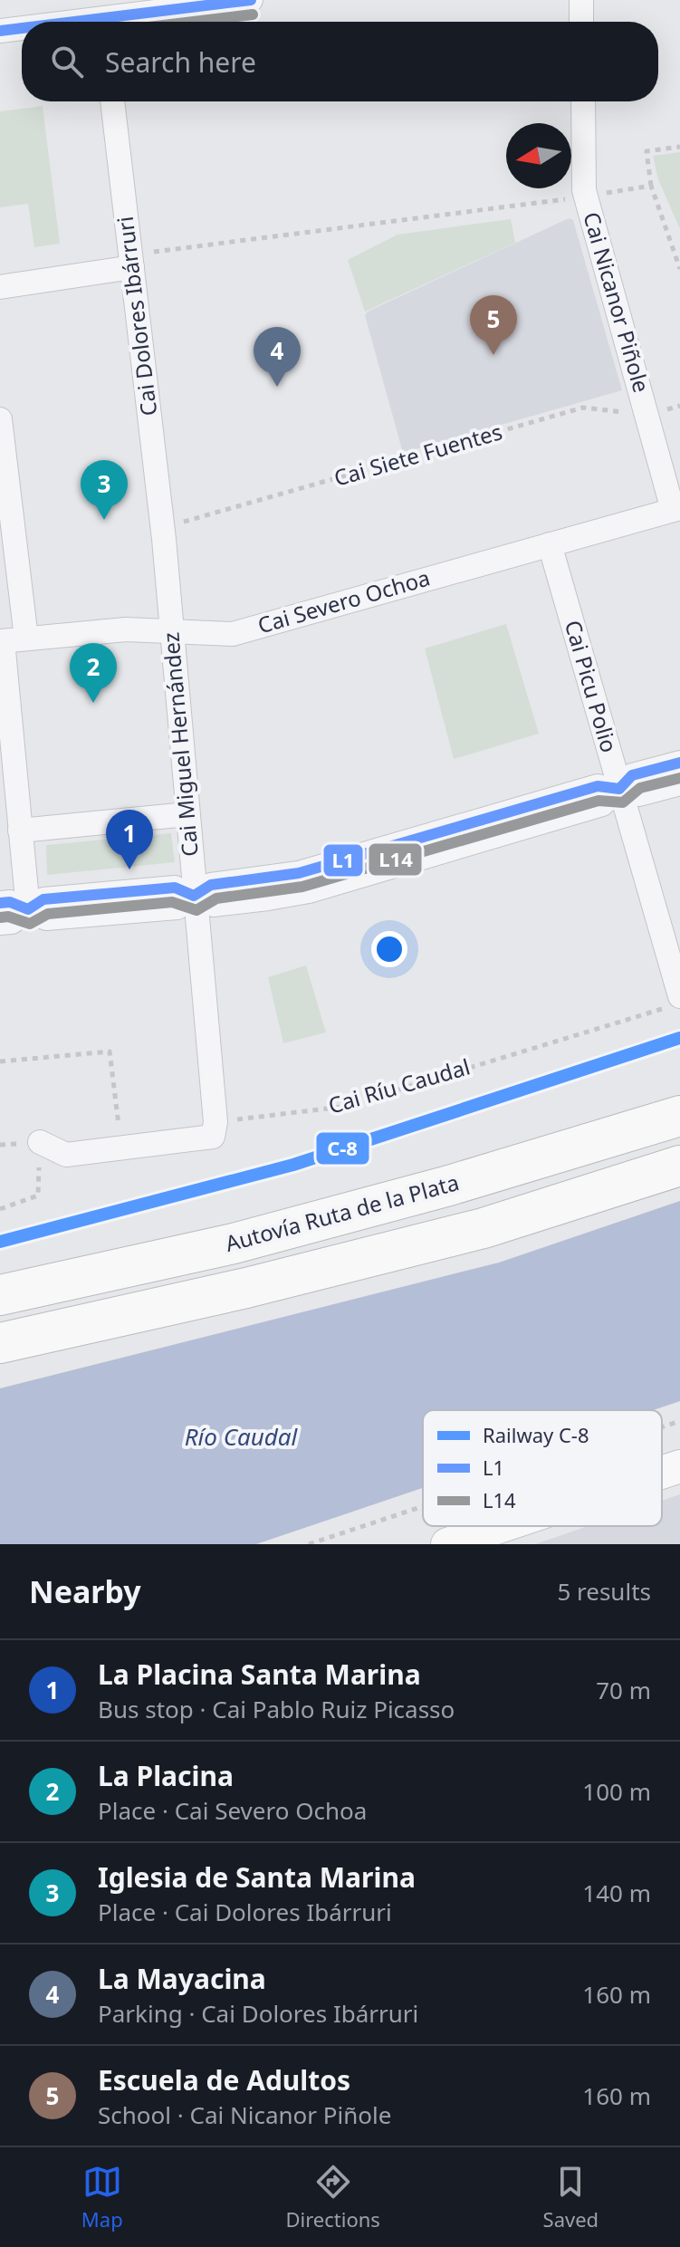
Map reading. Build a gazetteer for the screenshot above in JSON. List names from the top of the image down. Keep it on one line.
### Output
{"streets":{"highway":["Autovía Ruta de la Plata"],"street":["Cai Nicanor Piñole","Cai Dolores Ibárruri","Cai Severo Ochoa","Cai Picu Polio","Cai Miguel Hernández"],"path":["Cai Siete Fuentes","Cai Ríu Caudal"]},"crossings":[["Cai Nicanor Piñole","Cai Siete Fuentes"],["Cai Nicanor Piñole","Cai Severo Ochoa"],["Cai Dolores Ibárruri","Cai Siete Fuentes"],["Cai Dolores Ibárruri","Cai Miguel Hernández"],["Cai Siete Fuentes","Cai Miguel Hernández"],["Cai Severo Ochoa","Cai Picu Polio"],["Cai Severo Ochoa","Cai Miguel Hernández"],["Cai Picu Polio","Cai Ríu Caudal"],["Cai Miguel Hernández","Cai Ríu Caudal"]],"water":["Río Caudal"],"lines":["transit line L1","transit line L14","rail line C-8"],"legend":["Railway C-8","L1","L14"],"north":"left","page":{"search":"Search here","pins":["5","4","3","2","1"],"heading":["Nearby","5 results"],"list":[{"mark":"1","name":"La Placina Santa Marina","note":"Bus stop · Cai Pablo Ruiz Picasso","value":"70 m"},{"mark":"2","name":"La Placina","note":"Place · Cai Severo Ochoa","value":"100 m"},{"mark":"3","name":"Iglesia de Santa Marina","note":"Place · Cai Dolores Ibárruri","value":"140 m"},{"mark":"4","name":"La Mayacina","note":"Parking · Cai Dolores Ibárruri","value":"160 m"},{"mark":"5","name":"Escuela de Adultos","note":"School · Cai Nicanor Piñole","value":"160 m"}],"nav":["Map","Directions","Saved"]}}
